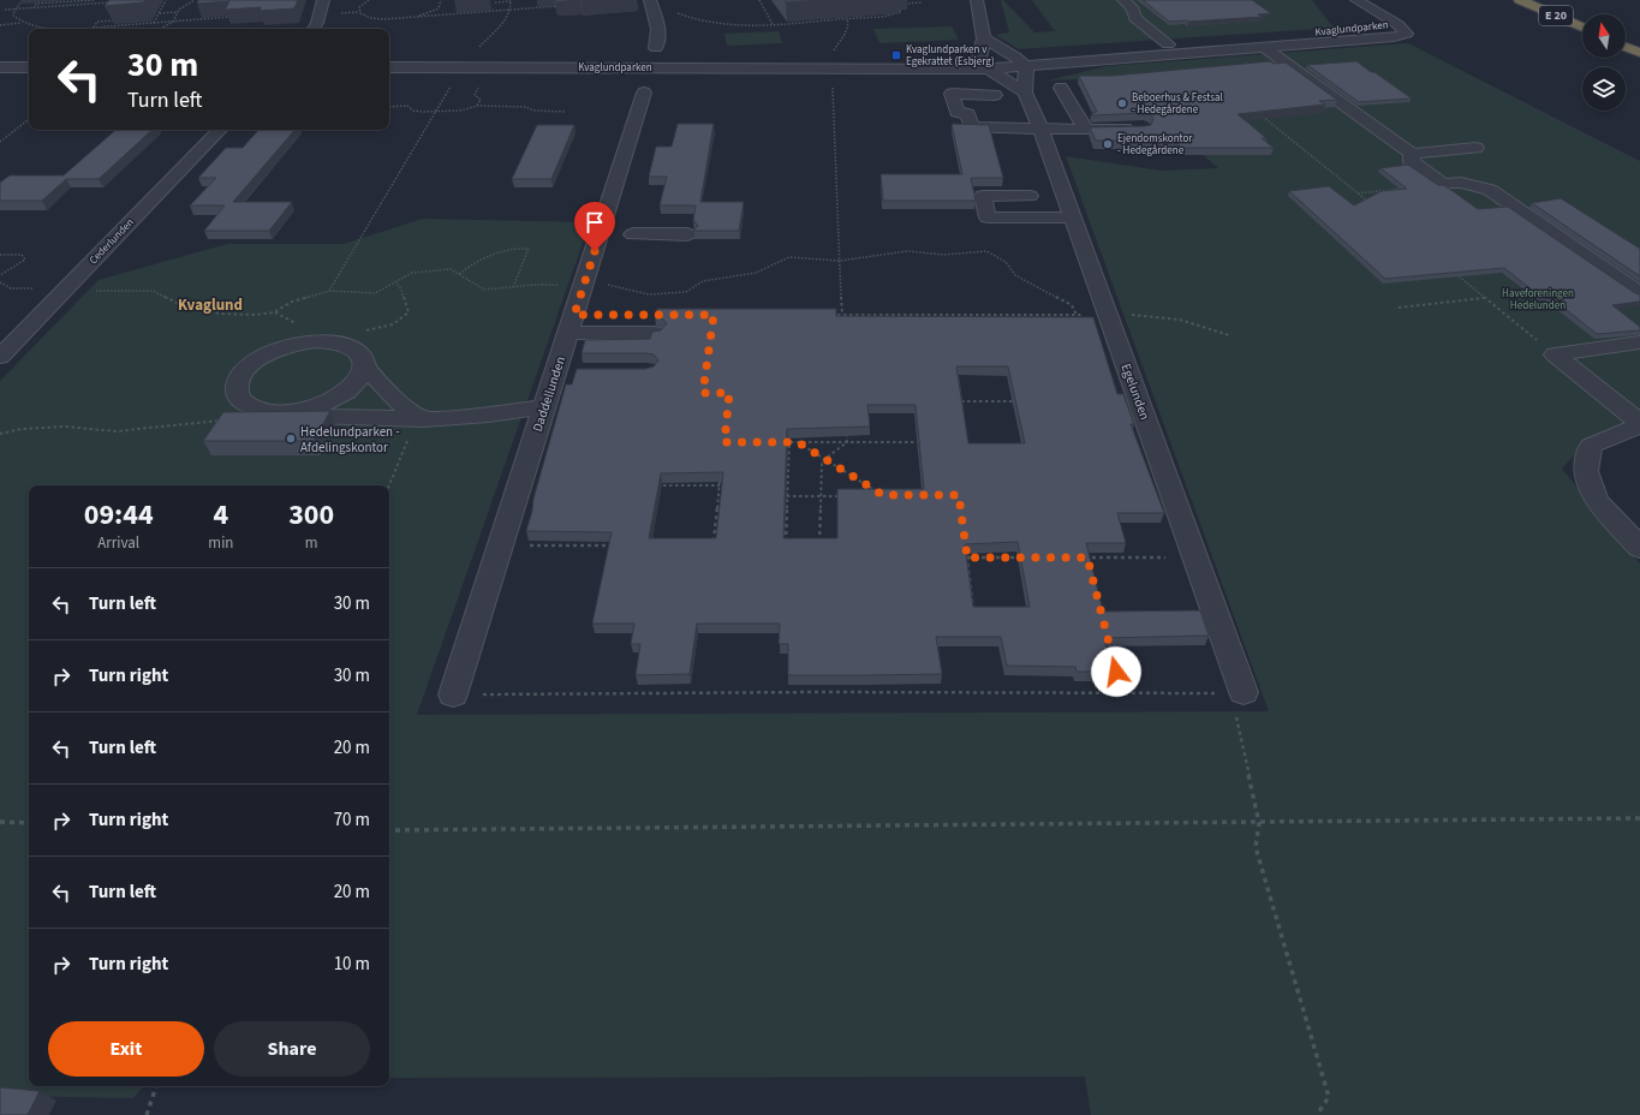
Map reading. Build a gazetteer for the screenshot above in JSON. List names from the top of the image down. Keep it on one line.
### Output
{"streets":{"highway":["E 20"],"street":["Kvaglundparken","Cederlunden","Egelunden","Daddellunden"]},"crossings":[["Kvaglundparken","Egelunden"],["Kvaglundparken","Daddellunden"]],"districts":["Kvaglund"],"parks":["Haveforeningen Hedelunden"],"places":{"transit":["Kvaglundparken v Egekrattet (Esbjerg)"],"other":["Beboerhus & Festsal - Hedegårdene","Ejendomskontor - Hedegårdene","Hedelundparken - Afdelingskontor"]},"north":"top","page":{"turn":["30 m","Turn left"],"eta":["09:44","Arrival","4","min","300","m"],"list":[{"name":"Turn left","value":"30 m"},{"name":"Turn right","value":"30 m"},{"name":"Turn left","value":"20 m"},{"name":"Turn right","value":"70 m"},{"name":"Turn left","value":"20 m"},{"name":"Turn right","value":"10 m"}],"buttons":["Exit","Share"]}}
